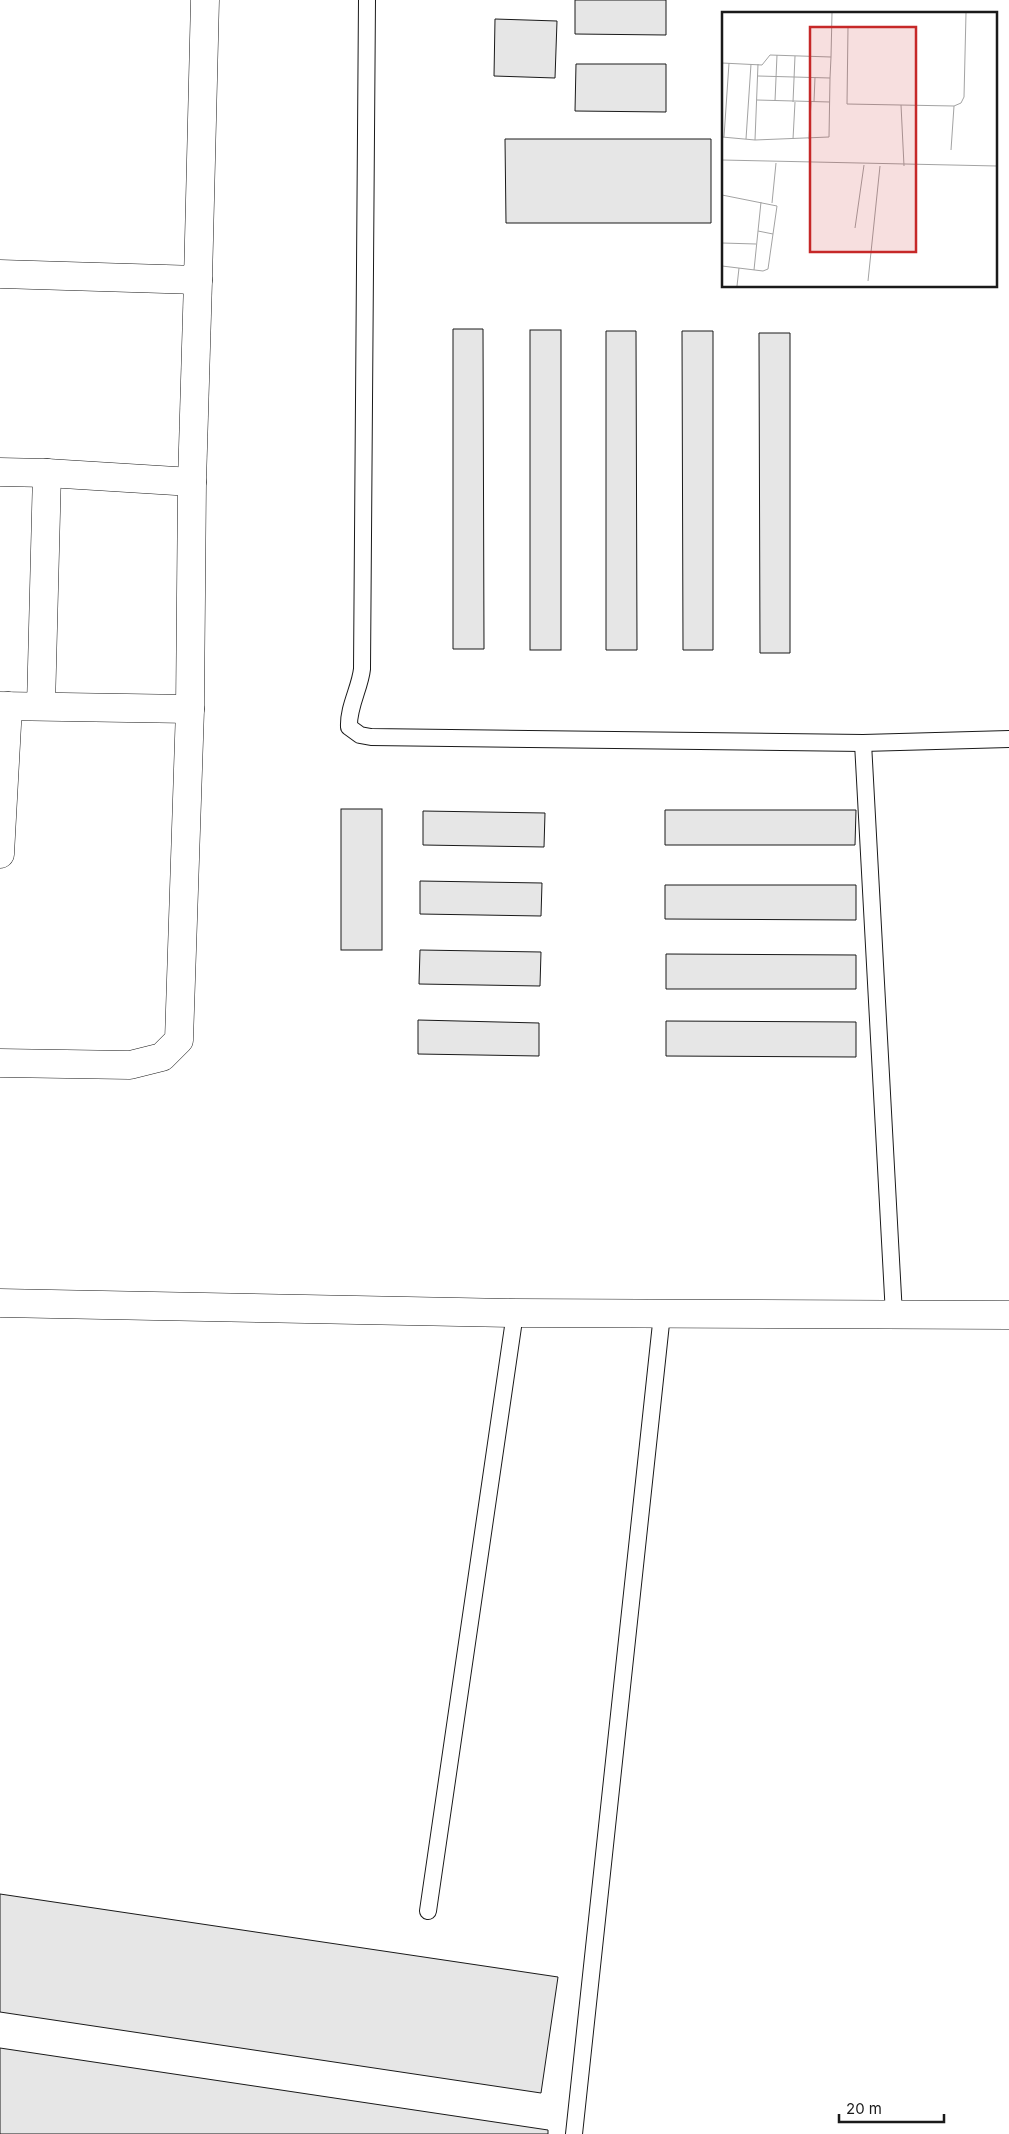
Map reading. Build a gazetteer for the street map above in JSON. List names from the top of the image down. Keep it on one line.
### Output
{"scale_bar":"20 m"}
